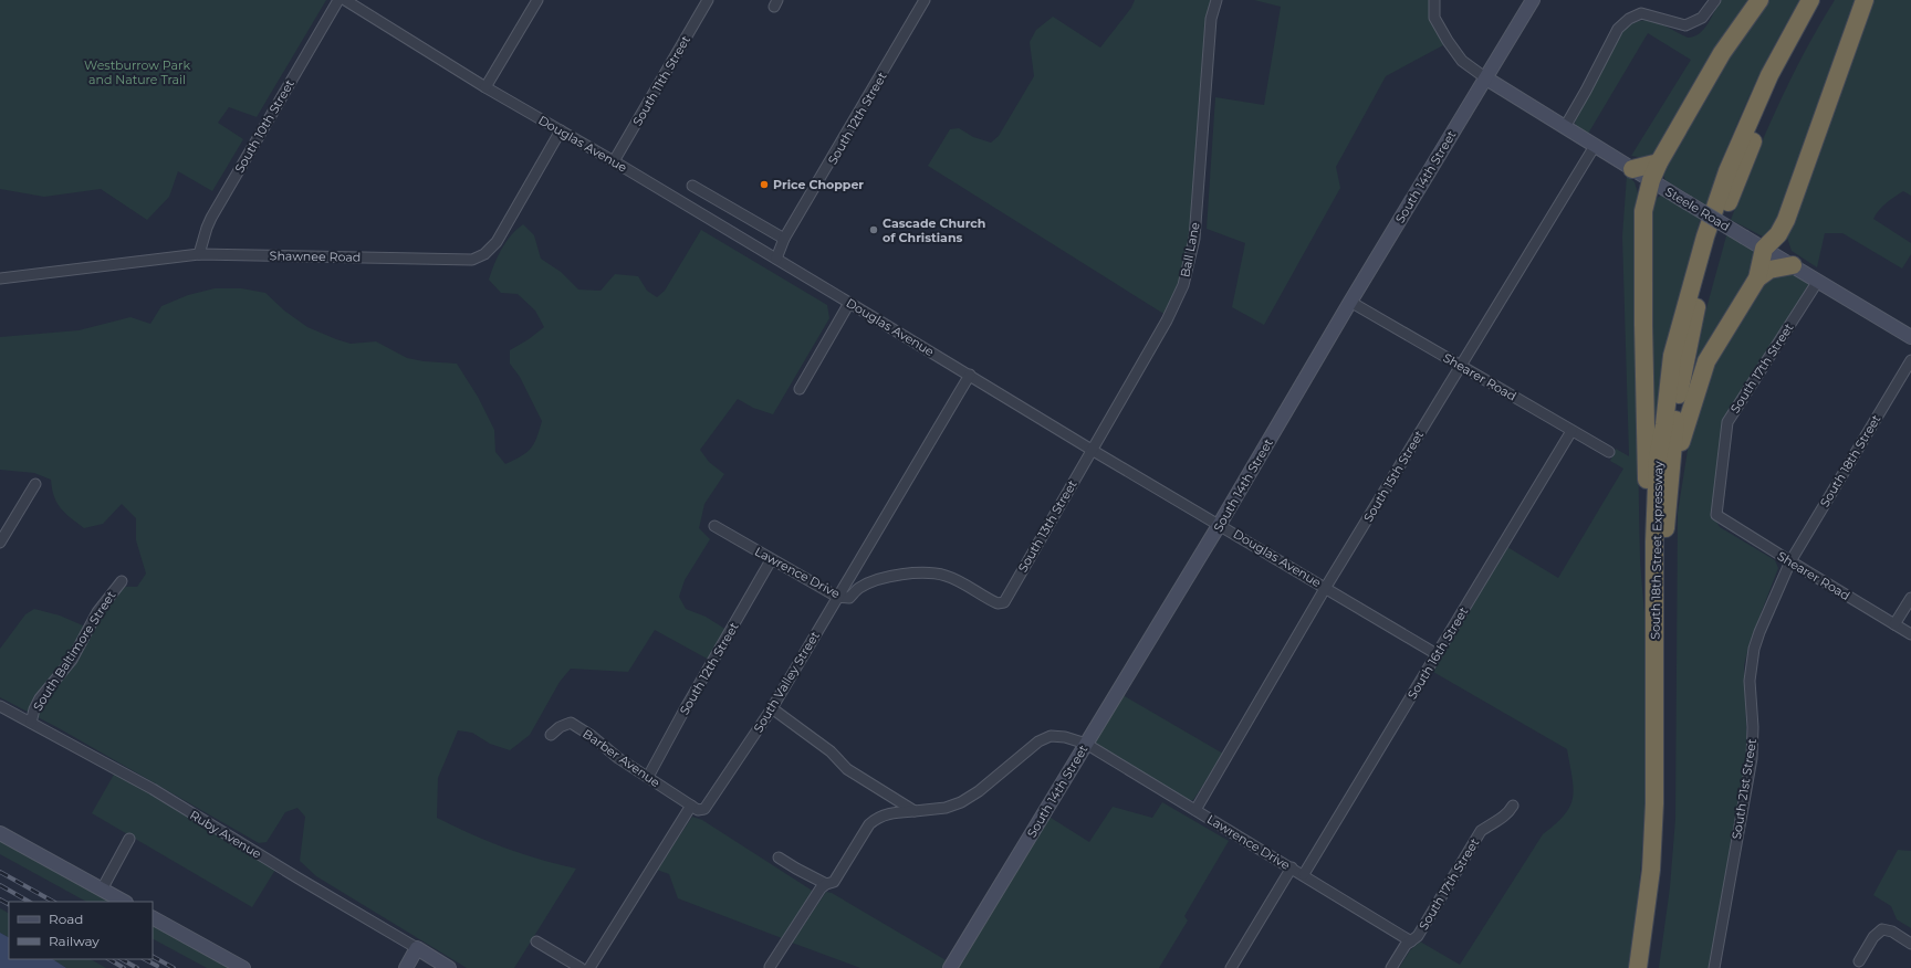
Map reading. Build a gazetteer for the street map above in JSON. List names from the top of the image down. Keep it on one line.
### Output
{"streets":{"highway":["South 18th Street Expressway"],"street":["South 11th Street","South 12th Street","South 10th Street","Douglas Avenue","South 14th Street","Steele Road","Ball Lane","Shawnee Road","South 17th Street","Shearer Road","South 18th Street","South 15th Street","South 13th Street","Lawrence Drive","South Baltimore Street","South 16th Street","South Valley Street","Barber Avenue","South 21st Street","Ruby Avenue"]},"crossings":[["South 11th Street","Douglas Avenue"],["South 12th Street","Douglas Avenue"],["South 12th Street","Lawrence Drive"],["South 12th Street","Barber Avenue"],["South 10th Street","Shawnee Road"],["Douglas Avenue","South 14th Street"],["Douglas Avenue","Ball Lane"],["Douglas Avenue","Shawnee Road"],["Douglas Avenue","South 15th Street"],["Douglas Avenue","South 13th Street"],["Douglas Avenue","South 16th Street"],["Douglas Avenue","South Valley Street"],["South 14th Street","Steele Road"],["South 14th Street","Shearer Road"],["South 14th Street","Lawrence Drive"],["Steele Road","South 17th Street"],["Steele Road","South 15th Street"],["Ball Lane","South 13th Street"],["South 17th Street","Shearer Road"],["South 17th Street","Lawrence Drive"],["Shearer Road","South 18th Street"],["Shearer Road","South 15th Street"],["Shearer Road","South 16th Street"],["Shearer Road","South 21st Street"],["South 18th Street","South 21st Street"],["South 15th Street","Lawrence Drive"],["South 13th Street","Lawrence Drive"],["Lawrence Drive","South 16th Street"],["Lawrence Drive","South Valley Street"],["South Baltimore Street","Ruby Avenue"],["South Valley Street","Barber Avenue"]],"parks":["Westburrow Park and Nature Trail"],"places":["Price Chopper","Cascade Church of Christians"],"legend":["Road","Railway"]}
